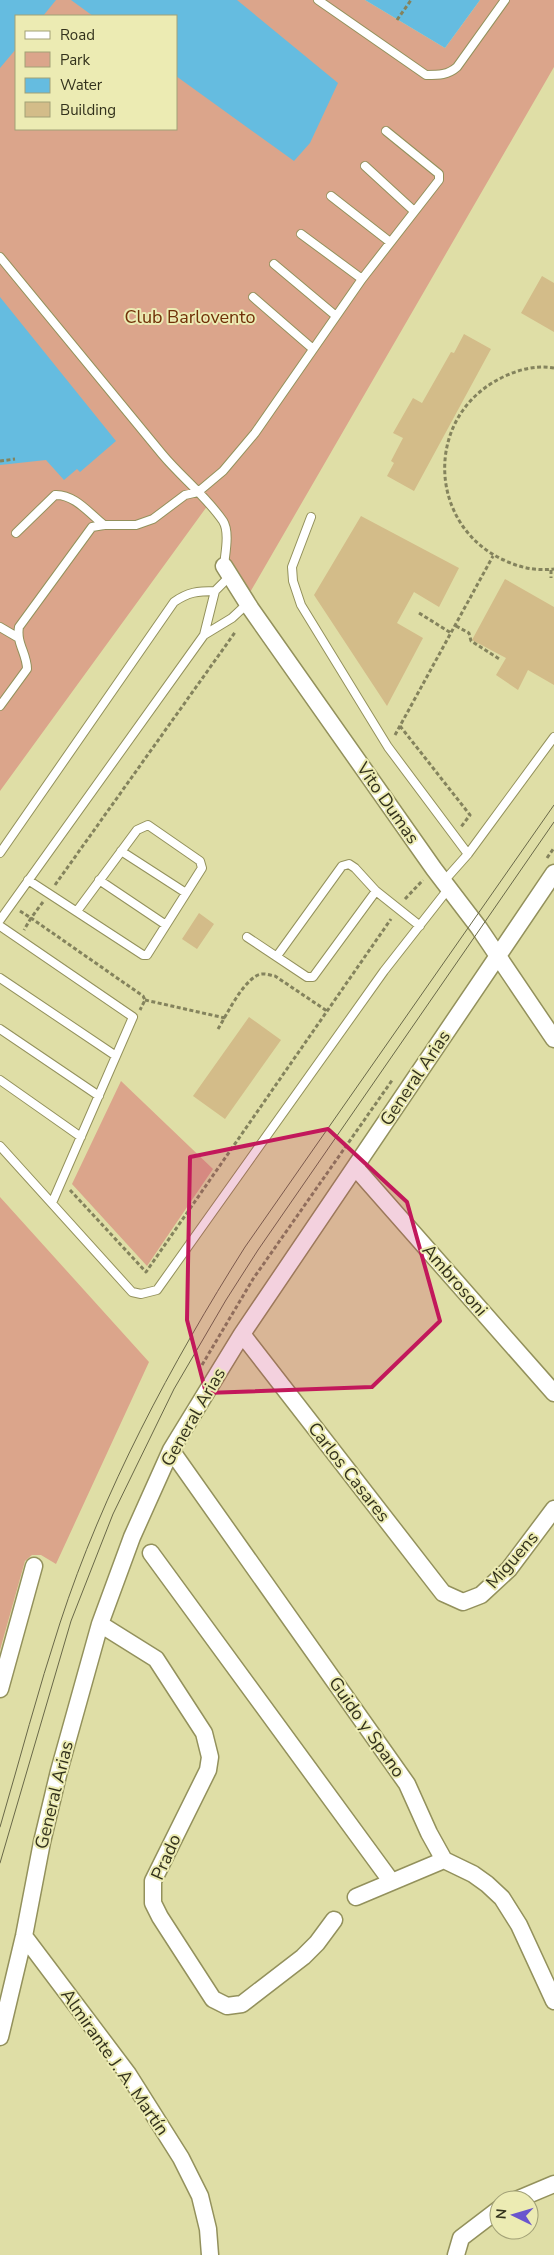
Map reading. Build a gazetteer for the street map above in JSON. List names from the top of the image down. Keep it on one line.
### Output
{"streets":{"street":["Vito Dumas","General Arias","Ambrosoni","Carlos Casares","Miguens","Guido y Spano","Prado","Almirante J. A. Martín"]},"crossings":[["Vito Dumas","General Arias"],["General Arias","Ambrosoni"],["General Arias","Carlos Casares"],["General Arias","Guido y Spano"],["General Arias","Prado"],["General Arias","Almirante J. A. Martín"],["Carlos Casares","Miguens"]],"parks":["Club Barlovento"],"legend":["Road","Park","Water","Building"],"north":"left"}
